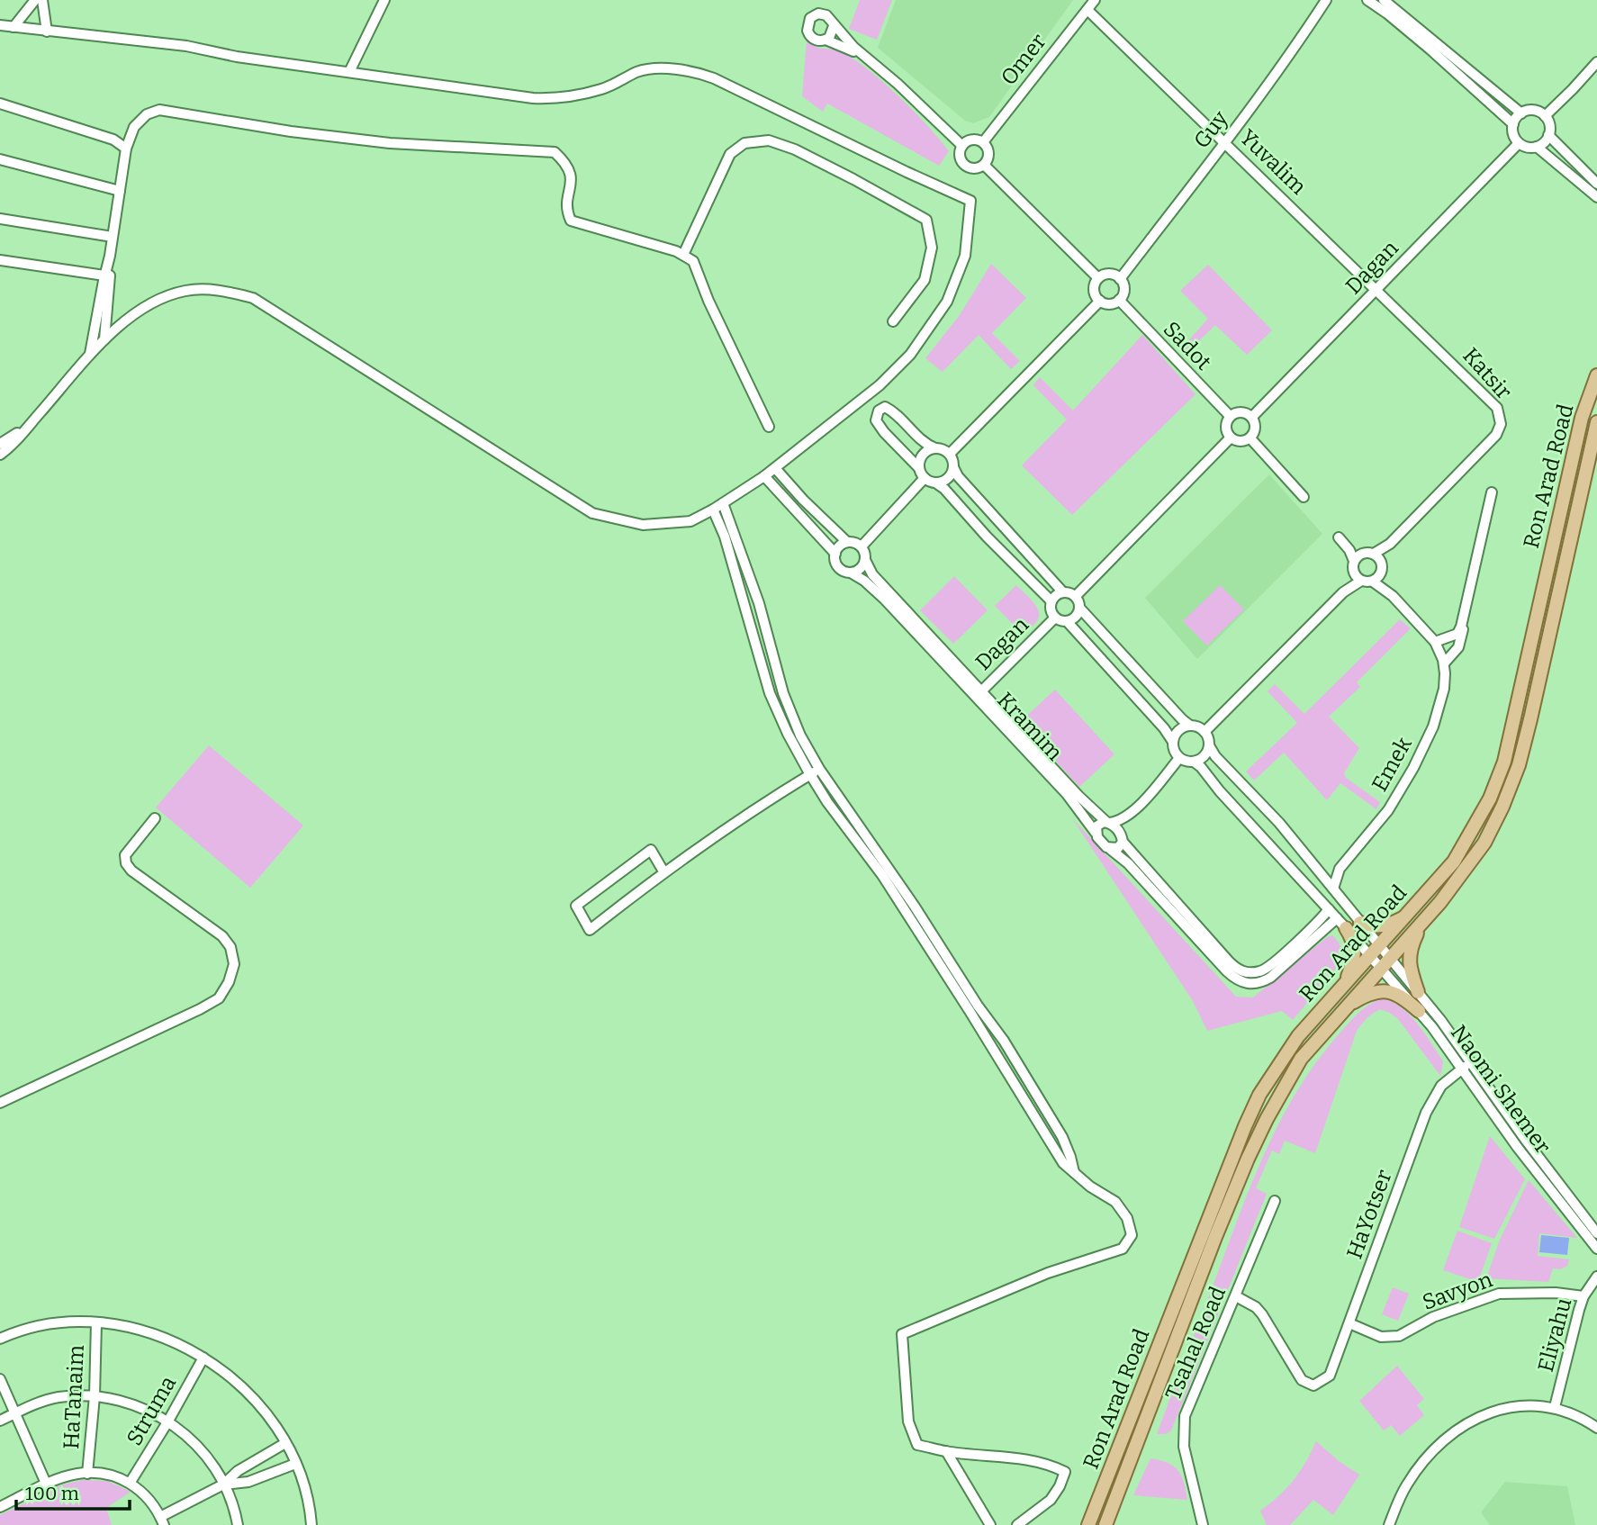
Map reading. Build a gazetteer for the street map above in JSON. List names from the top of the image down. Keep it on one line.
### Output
{"streets":{"main road":["Ron Arad Road"],"street":["Omer","Guy","Yuvalim","Dagan","Sadot","Katsir","Kramim","Emek","Naomi Shemer","HaYotser","Savyon","Eliyahu","Tsahal Road","HaTanaim","Struma"]},"crossings":[["Omer","Yuvalim"],["Guy","Yuvalim"],["Guy","Sadot"],["Yuvalim","Dagan"],["Yuvalim","Katsir"],["Dagan","Sadot"],["Dagan","Katsir"],["Dagan","Kramim"],["Katsir","Emek"],["Ron Arad Road","Naomi Shemer"],["Naomi Shemer","HaYotser"],["HaYotser","Savyon"],["HaYotser","Tsahal Road"],["Savyon","Eliyahu"]],"scale_bar":"100 m"}
